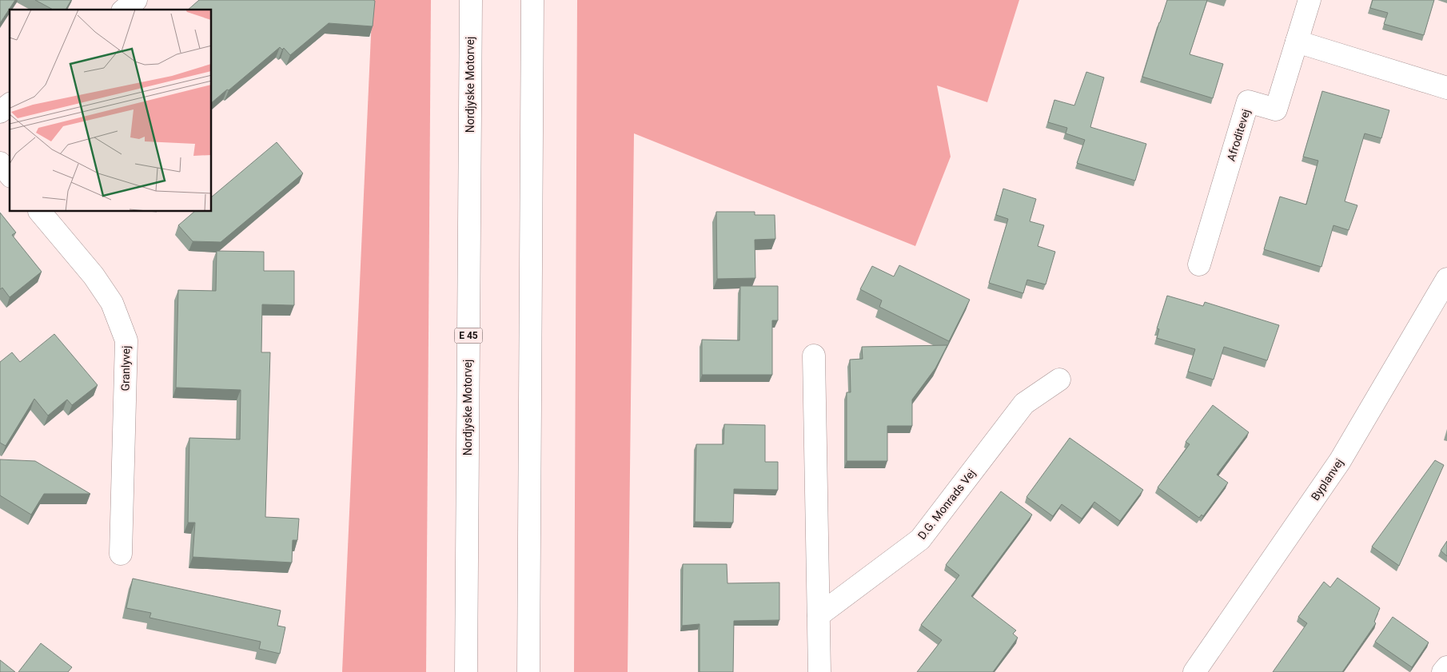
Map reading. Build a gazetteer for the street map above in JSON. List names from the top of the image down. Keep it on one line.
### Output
{"streets":{"main road":["Nordjyske Motorvej","Afroditevej","E 45","Granlyvej","Byplanvej","D.G. Monrads Vej"]}}
